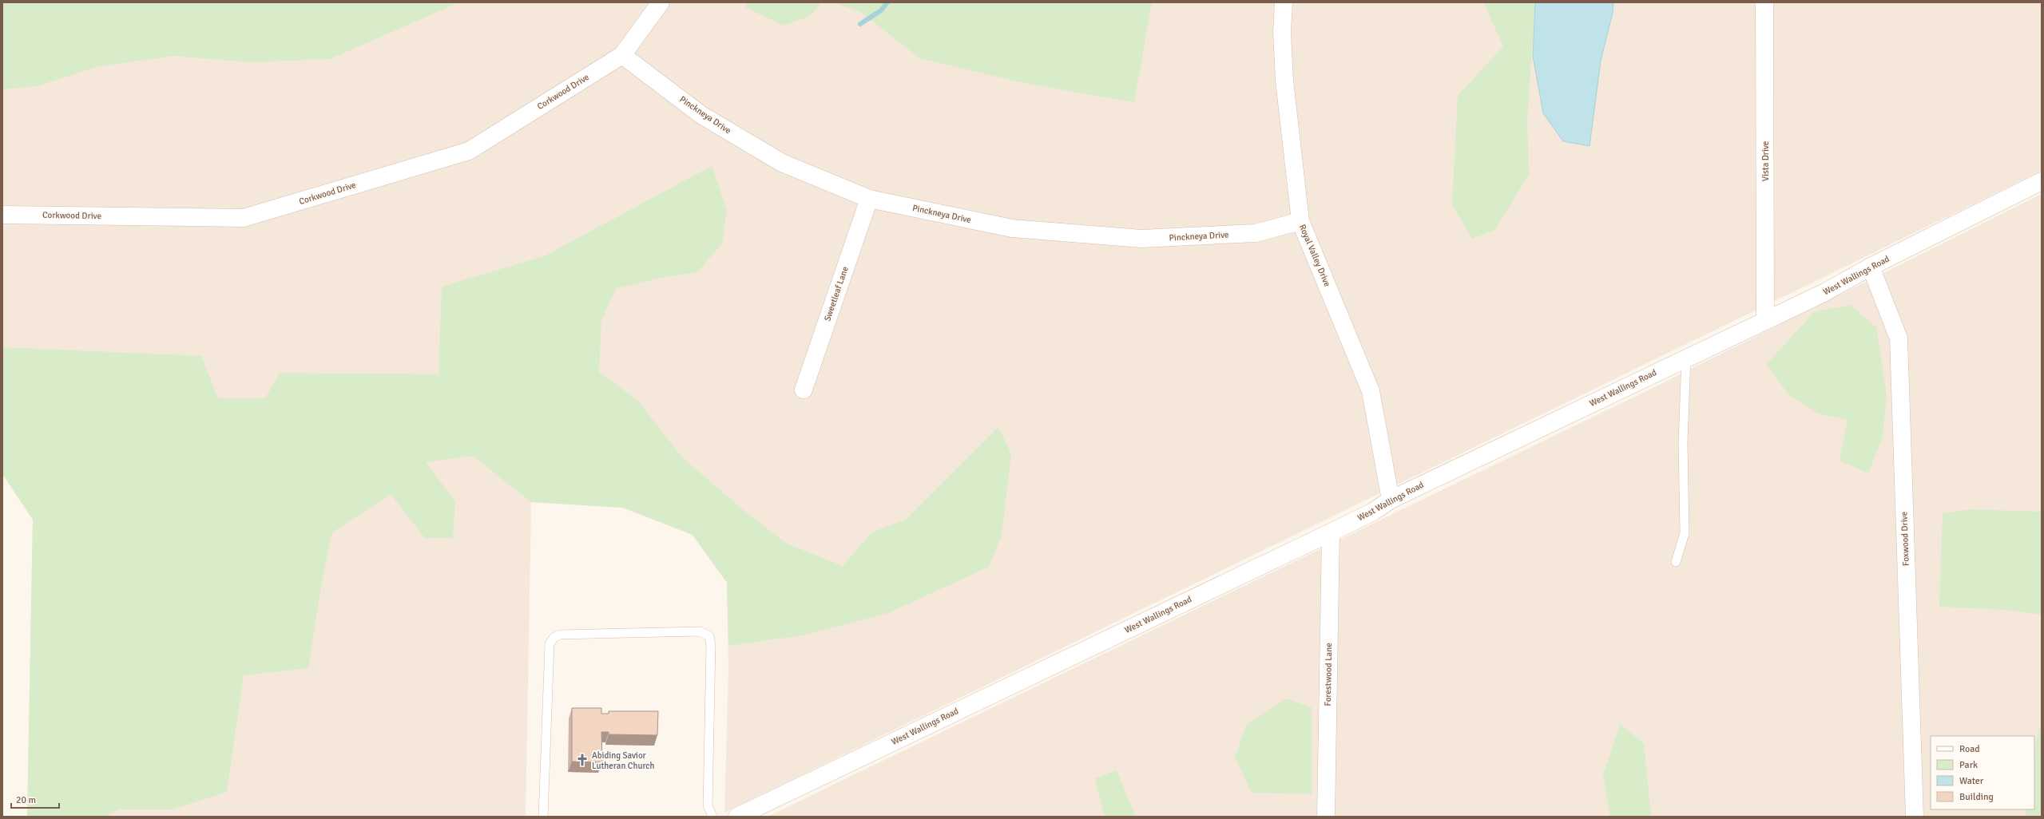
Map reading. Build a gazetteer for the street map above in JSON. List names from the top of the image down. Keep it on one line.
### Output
{"streets":{"street":["Corkwood Drive","Pinckneya Drive","Vista Drive","Royal Valley Drive","West Wallings Road","Sweetleaf Lane","Foxwood Drive","Forestwood Lane"]},"crossings":[["Corkwood Drive","Pinckneya Drive"],["Pinckneya Drive","Royal Valley Drive"],["Pinckneya Drive","Sweetleaf Lane"],["Vista Drive","West Wallings Road"],["Royal Valley Drive","West Wallings Road"],["West Wallings Road","Foxwood Drive"],["West Wallings Road","Forestwood Lane"]],"places":{"church":["Abiding Savior Lutheran Church"]},"legend":["Road","Park","Water","Building"],"scale_bar":"20 m"}
